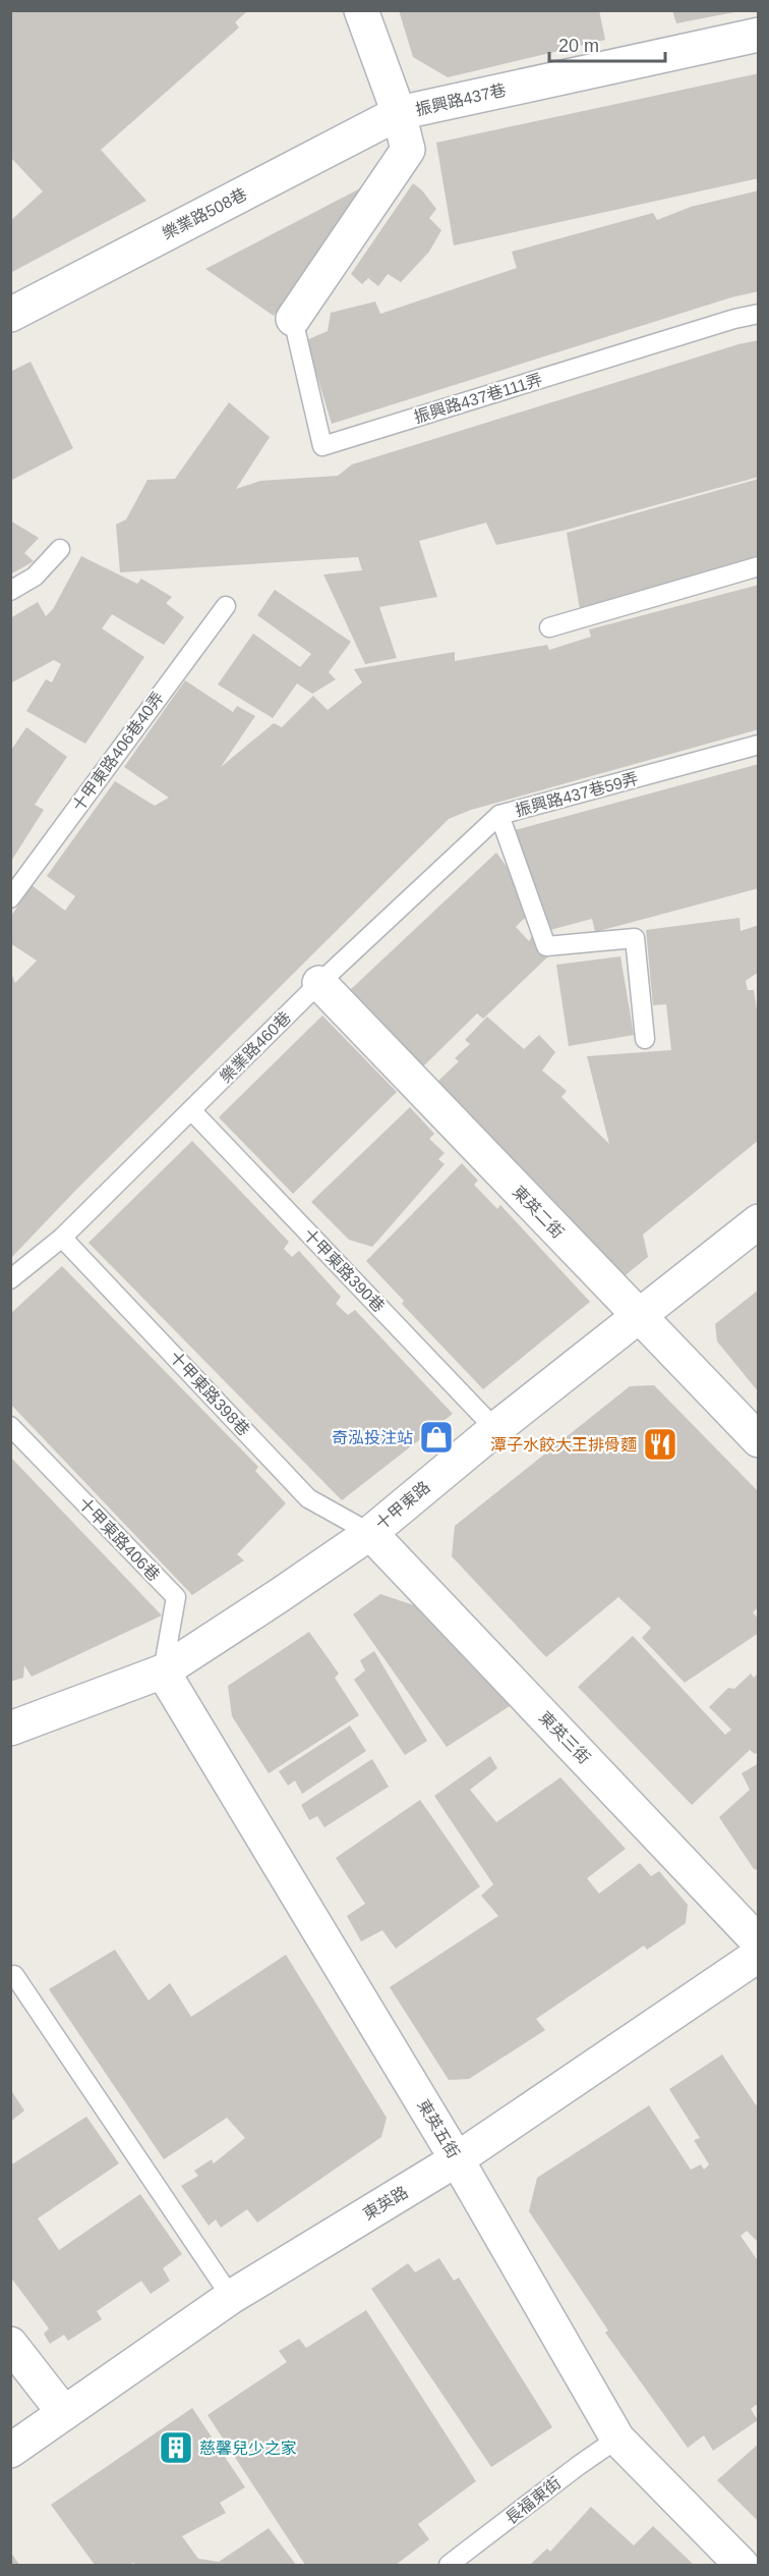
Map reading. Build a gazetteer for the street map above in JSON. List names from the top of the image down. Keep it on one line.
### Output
{"streets":{"street":["振興路437巷","樂業路508巷","東英二街","十甲東路","東英三街","東英五街","東英路"],"lane":["振興路437巷111弄","十甲東路406巷40弄","振興路437巷59弄","樂業路460巷","十甲東路390巷","十甲東路398巷","十甲東路406巷","長福東街"]},"crossings":[["振興路437巷","樂業路508巷"],["振興路437巷","振興路437巷111弄"],["振興路437巷59弄","樂業路460巷"],["樂業路460巷","東英二街"],["樂業路460巷","十甲東路390巷"],["樂業路460巷","十甲東路398巷"],["東英二街","十甲東路"],["十甲東路390巷","十甲東路"],["十甲東路398巷","十甲東路"],["十甲東路398巷","東英三街"],["十甲東路","十甲東路406巷"],["十甲東路","東英三街"],["十甲東路","東英五街"],["十甲東路406巷","東英五街"],["東英五街","東英路"],["東英五街","長福東街"]],"places":{"shop":["奇泓投注站"],"restaurant":["潭子水餃大王排骨麵"],"building":["慈馨兒少之家"]},"scale_bar":"20 m"}
